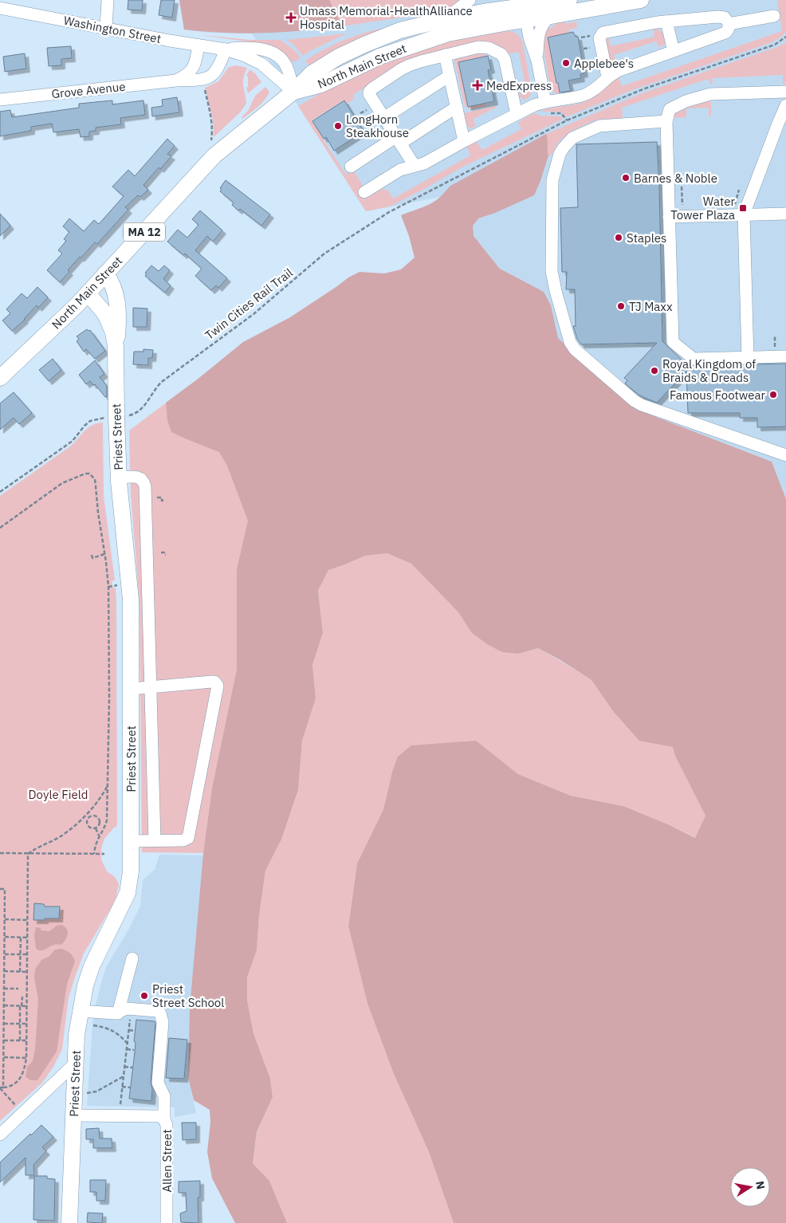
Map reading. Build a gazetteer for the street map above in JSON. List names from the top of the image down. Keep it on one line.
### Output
{"streets":{"main road":["North Main Street","MA 12","Priest Street"],"street":["Washington Street","Grove Avenue","Allen Street"],"path":["Twin Cities Rail Trail"]},"crossings":[["Washington Street","North Main Street"],["Washington Street","Grove Avenue"],["North Main Street","Priest Street"],["Priest Street","Allen Street"]],"parks":["Doyle Field"],"places":{"health":["Umass Memorial-HealthAlliance Hospital","MedExpress"],"other":["Applebee's","LongHorn Steakhouse","Barnes & Noble","Staples","TJ Maxx","Royal Kingdom of Braids & Dreads","Famous Footwear","Priest Street School"],"transit":["Water Tower Plaza"]},"north":"right"}
